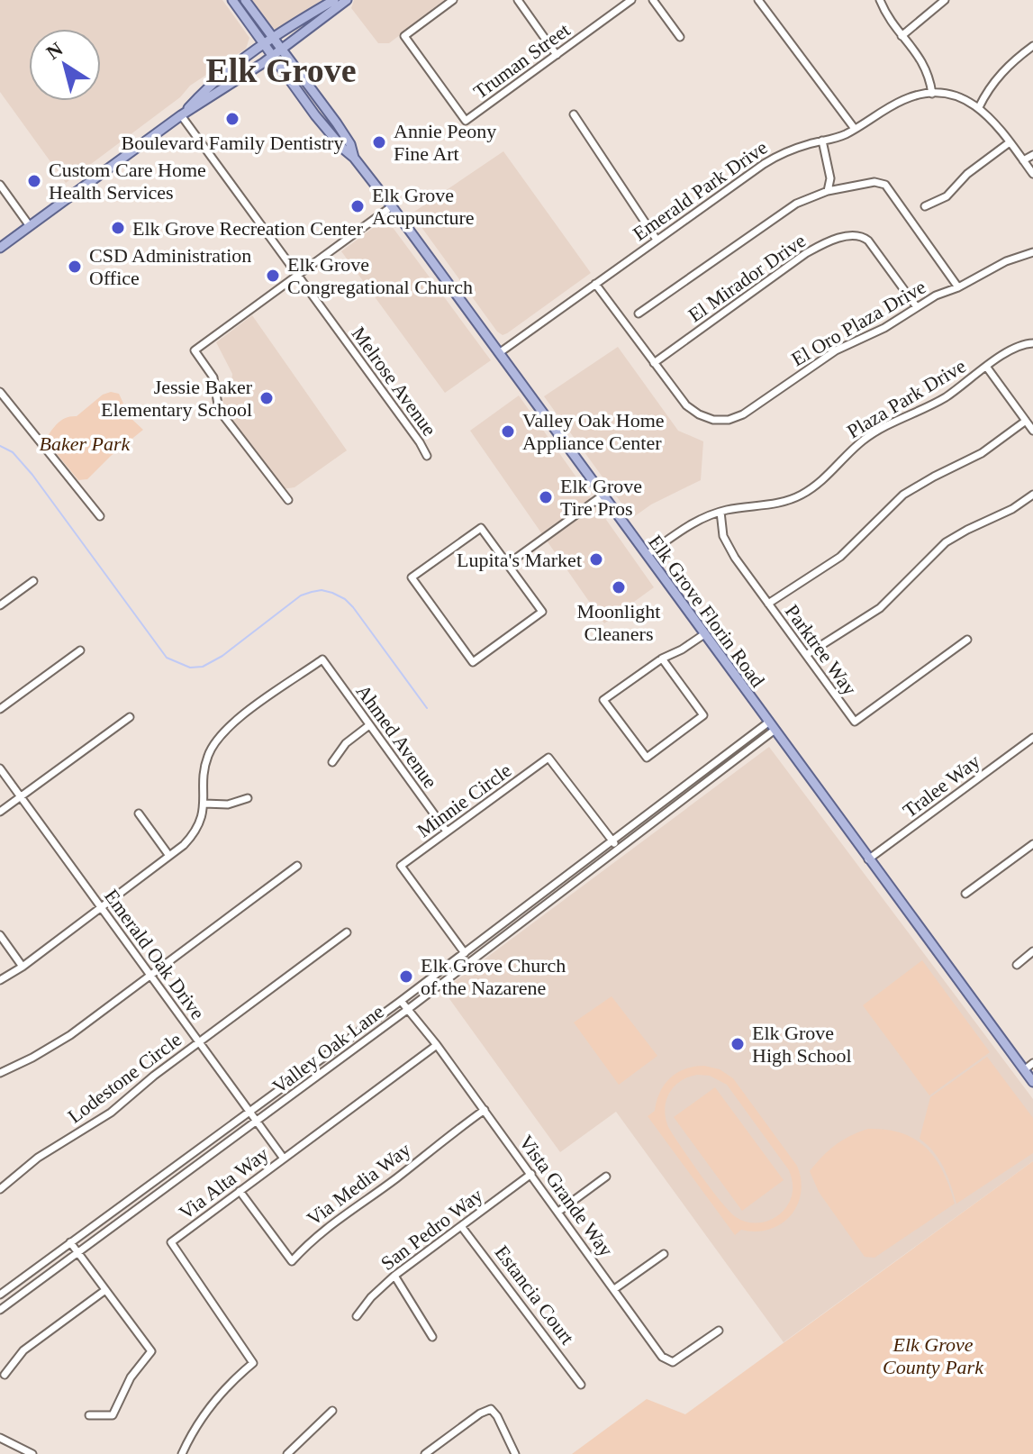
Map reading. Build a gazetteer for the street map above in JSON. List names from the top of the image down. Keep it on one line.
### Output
{"streets":{"main road":["Elk Grove Florin Road"],"street":["Truman Street","Emerald Park Drive","El Mirador Drive","El Oro Plaza Drive","Melrose Avenue","Plaza Park Drive","Parktree Way","Ahmed Avenue","Tralee Way","Minnie Circle","Emerald Oak Drive","Valley Oak Lane","Lodestone Circle","Via Alta Way","Via Media Way","Vista Grande Way","San Pedro Way","Estancia Court"]},"crossings":[["Emerald Park Drive","El Oro Plaza Drive"],["Emerald Park Drive","Elk Grove Florin Road"],["El Mirador Drive","El Oro Plaza Drive"],["Plaza Park Drive","Elk Grove Florin Road"],["Plaza Park Drive","Parktree Way"],["Elk Grove Florin Road","Tralee Way"],["Elk Grove Florin Road","Valley Oak Lane"],["Ahmed Avenue","Minnie Circle"],["Minnie Circle","Valley Oak Lane"],["Emerald Oak Drive","Valley Oak Lane"],["Emerald Oak Drive","Lodestone Circle"],["Emerald Oak Drive","Via Alta Way"],["Valley Oak Lane","Vista Grande Way"],["Via Alta Way","Via Media Way"],["Via Alta Way","Vista Grande Way"],["Via Media Way","Vista Grande Way"],["Vista Grande Way","San Pedro Way"],["San Pedro Way","Estancia Court"]],"districts":["Elk Grove"],"parks":["Baker Park","Elk Grove County Park"],"places":["Boulevard Family Dentistry","Annie Peony Fine Art","Custom Care Home Health Services","Elk Grove Acupuncture","Elk Grove Recreation Center","CSD Administration Office","Elk Grove Congregational Church","Jessie Baker Elementary School","Valley Oak Home Appliance Center","Elk Grove Tire Pros","Lupita's Market","Moonlight Cleaners","Elk Grove Church of the Nazarene","Elk Grove High School"],"north":"top left"}
